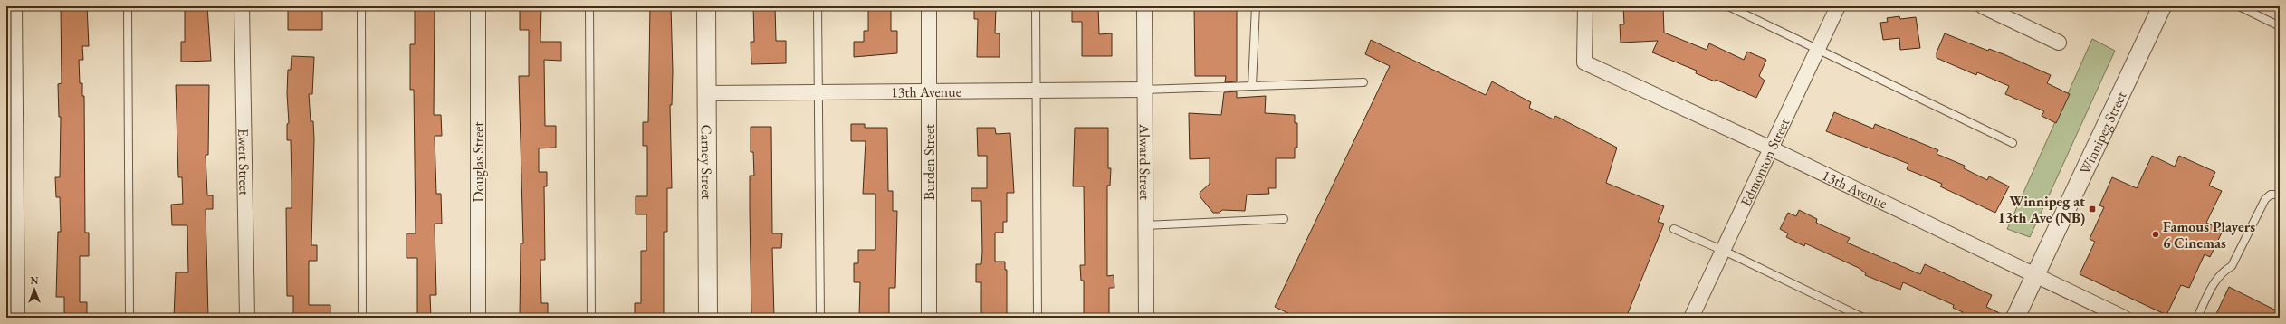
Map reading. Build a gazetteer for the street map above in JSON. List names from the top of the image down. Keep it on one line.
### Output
{"streets":{"street":["13th Avenue","Winnipeg Street","Ewert Street","Douglas Street","Carney Street","Burden Street","Alward Street","Edmonton Street"]},"crossings":[["13th Avenue","Winnipeg Street"],["13th Avenue","Carney Street"],["13th Avenue","Burden Street"],["13th Avenue","Alward Street"],["13th Avenue","Edmonton Street"]],"places":{"transit":["Winnipeg at 13th Ave (NB)"],"other":["Famous Players 6 Cinemas"]},"north":"top"}
